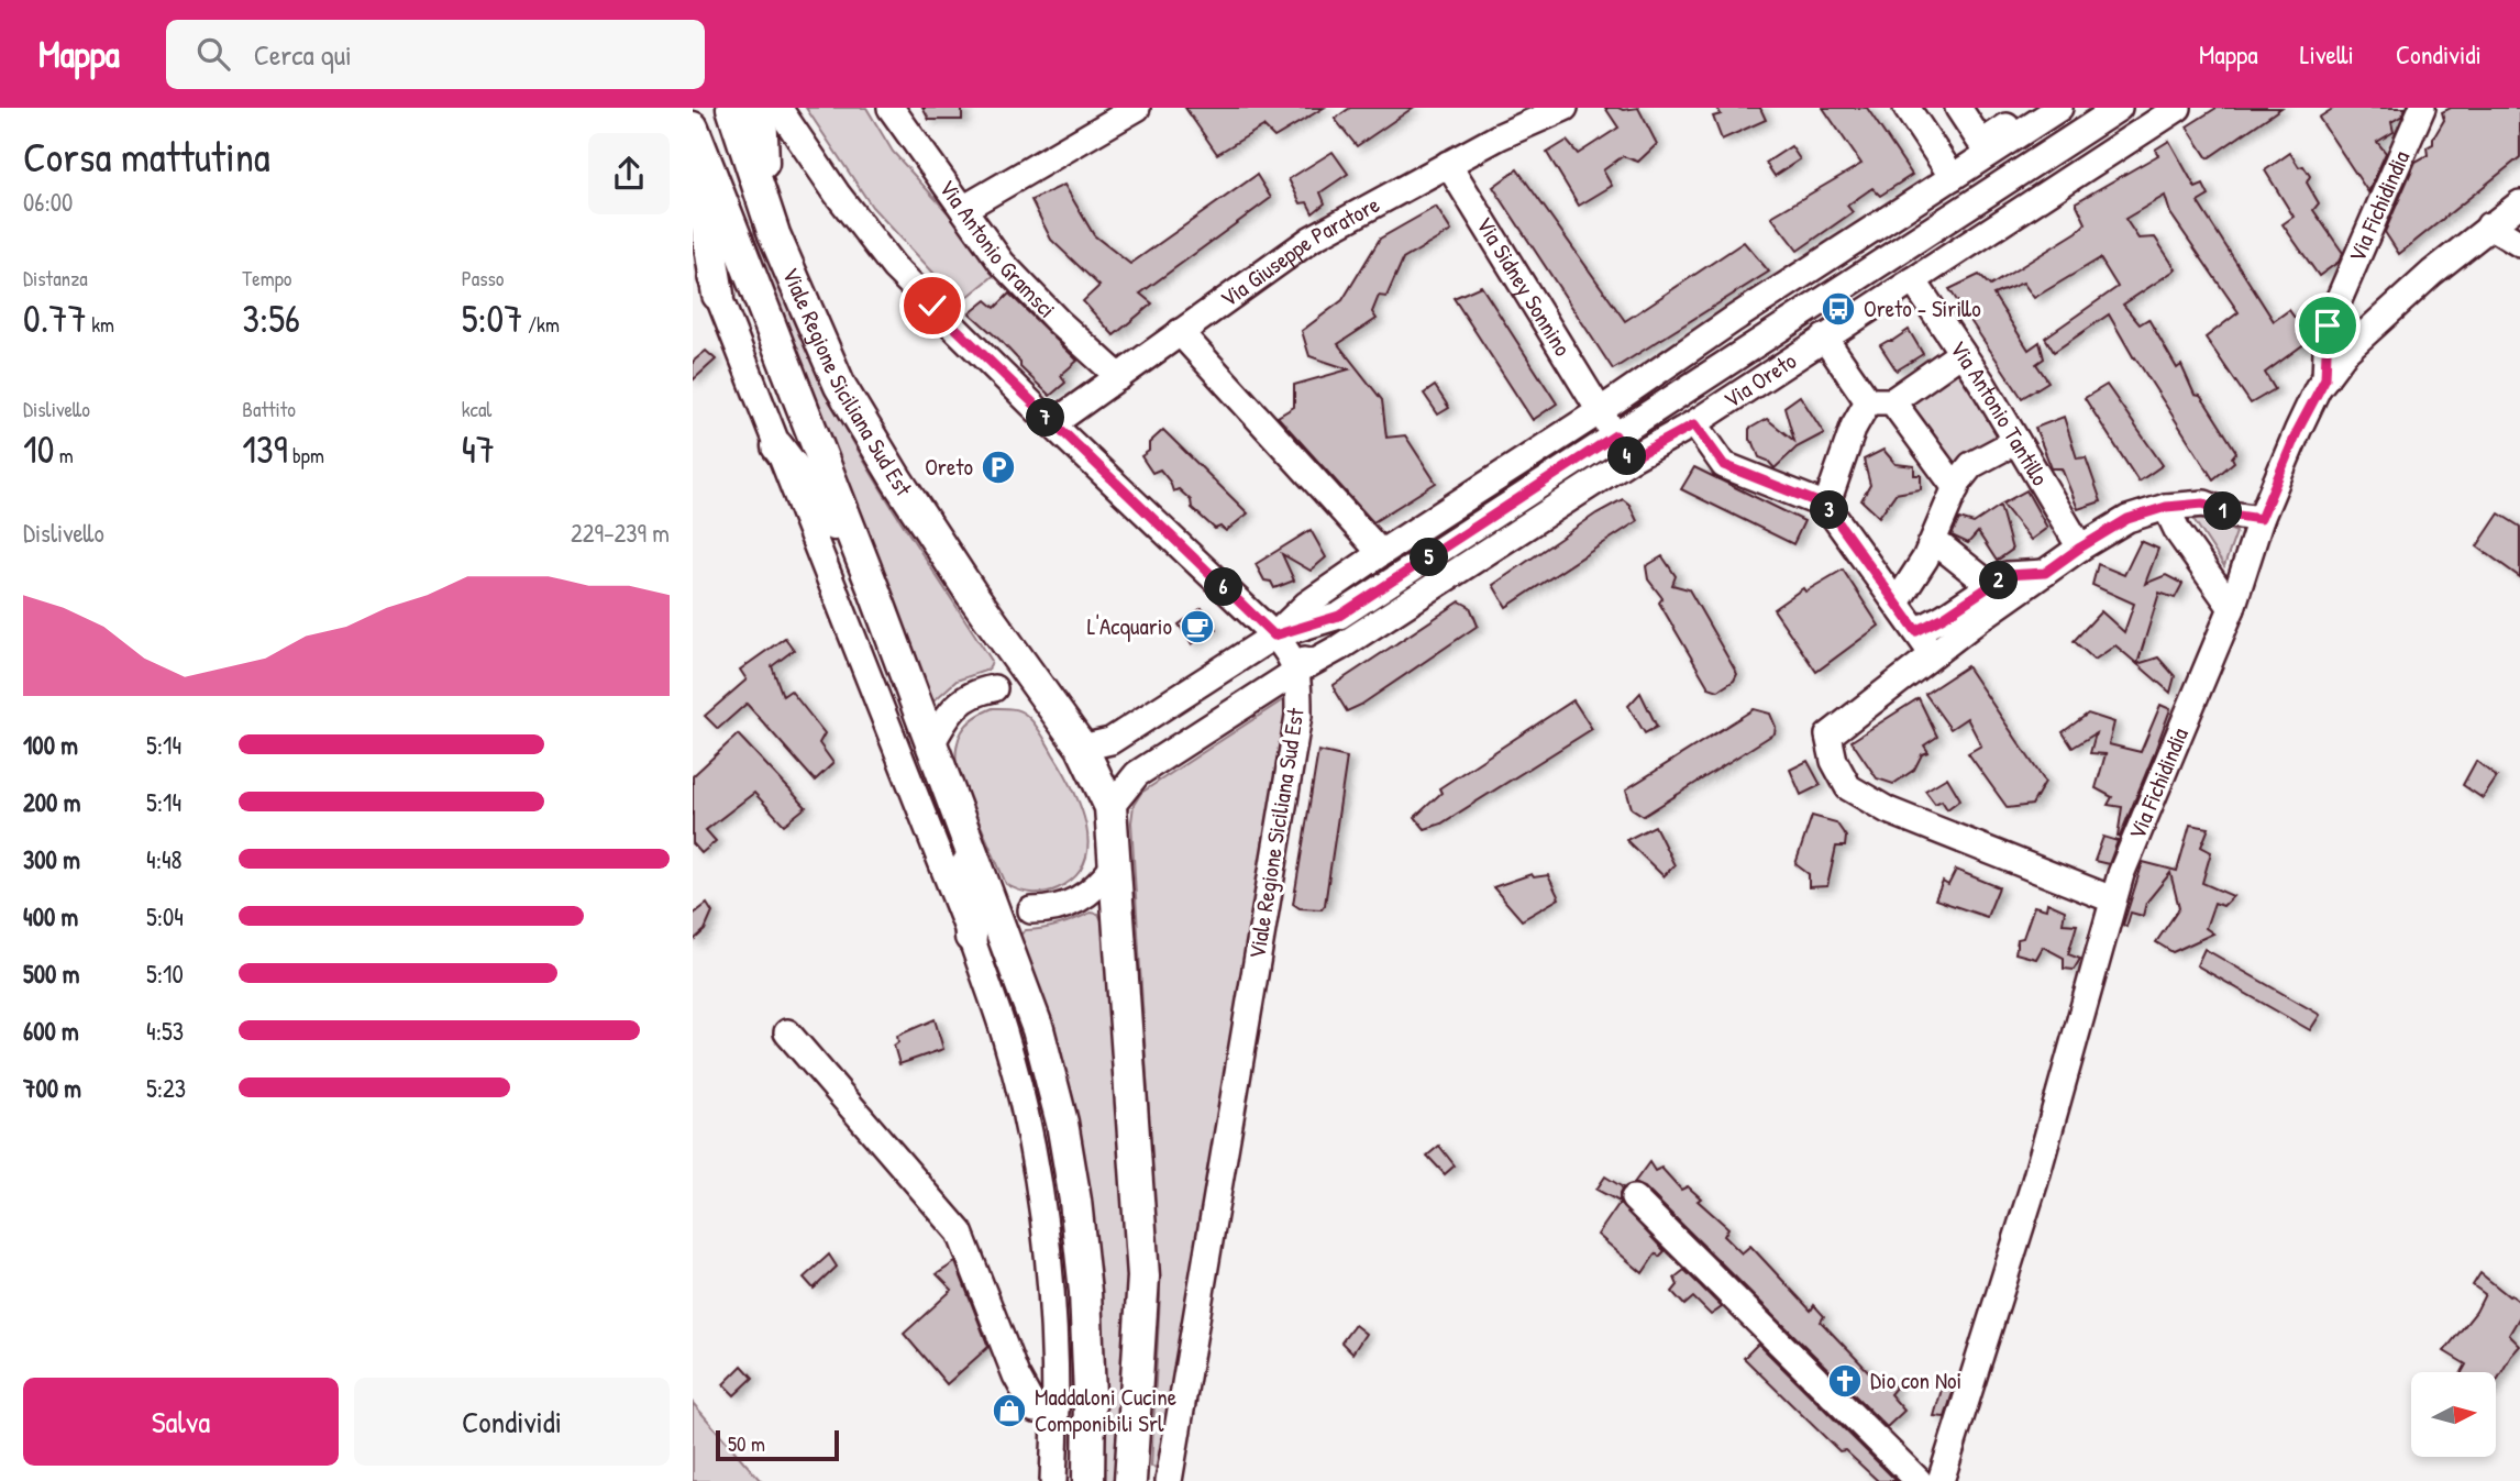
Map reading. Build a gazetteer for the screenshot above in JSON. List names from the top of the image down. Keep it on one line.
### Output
{"streets":{"main road":["Viale Regione Siciliana Sud Est"],"street":["Via Fichidindia","Via Antonio Gramsci","Via Giuseppe Paratore","Via Sidney Sonnino","Via Oreto","Via Antonio Tantillo"]},"crossings":[["Via Antonio Gramsci","Via Giuseppe Paratore"],["Via Giuseppe Paratore","Via Sidney Sonnino"],["Via Sidney Sonnino","Via Oreto"],["Via Oreto","Viale Regione Siciliana Sud Est"],["Via Oreto","Via Antonio Tantillo"]],"places":{"bus stop":["Oreto - Sirillo"],"parking":["Oreto"],"cafe":["L'Acquario"],"church":["Dio con Noi"],"shop":["Maddaloni Cucine Componibili Srl"]},"scale_bar":"50 m","north":"right","page":{"header":"Mappa","search":"Cerca qui","nav":["Mappa","Livelli","Condividi"],"heading":["Corsa mattutina","06:00"],"stats":[["Distanza","0.77 km"],["Tempo","3:56"],["Passo","5:07 /km"],["Dislivello","10 m"],["Battito","139 bpm"],["kcal","47"]],"pins":["7","4","3","1","5","2","6"],"chart":["Dislivello","229–239 m"],"list":[{"name":"100 m","note":"5:14"},{"name":"200 m","note":"5:14"},{"name":"300 m","note":"4:48"},{"name":"400 m","note":"5:04"},{"name":"500 m","note":"5:10"},{"name":"600 m","note":"4:53"},{"name":"700 m","note":"5:23"}],"buttons":["Salva","Condividi"],"scale":"50 m"}}
